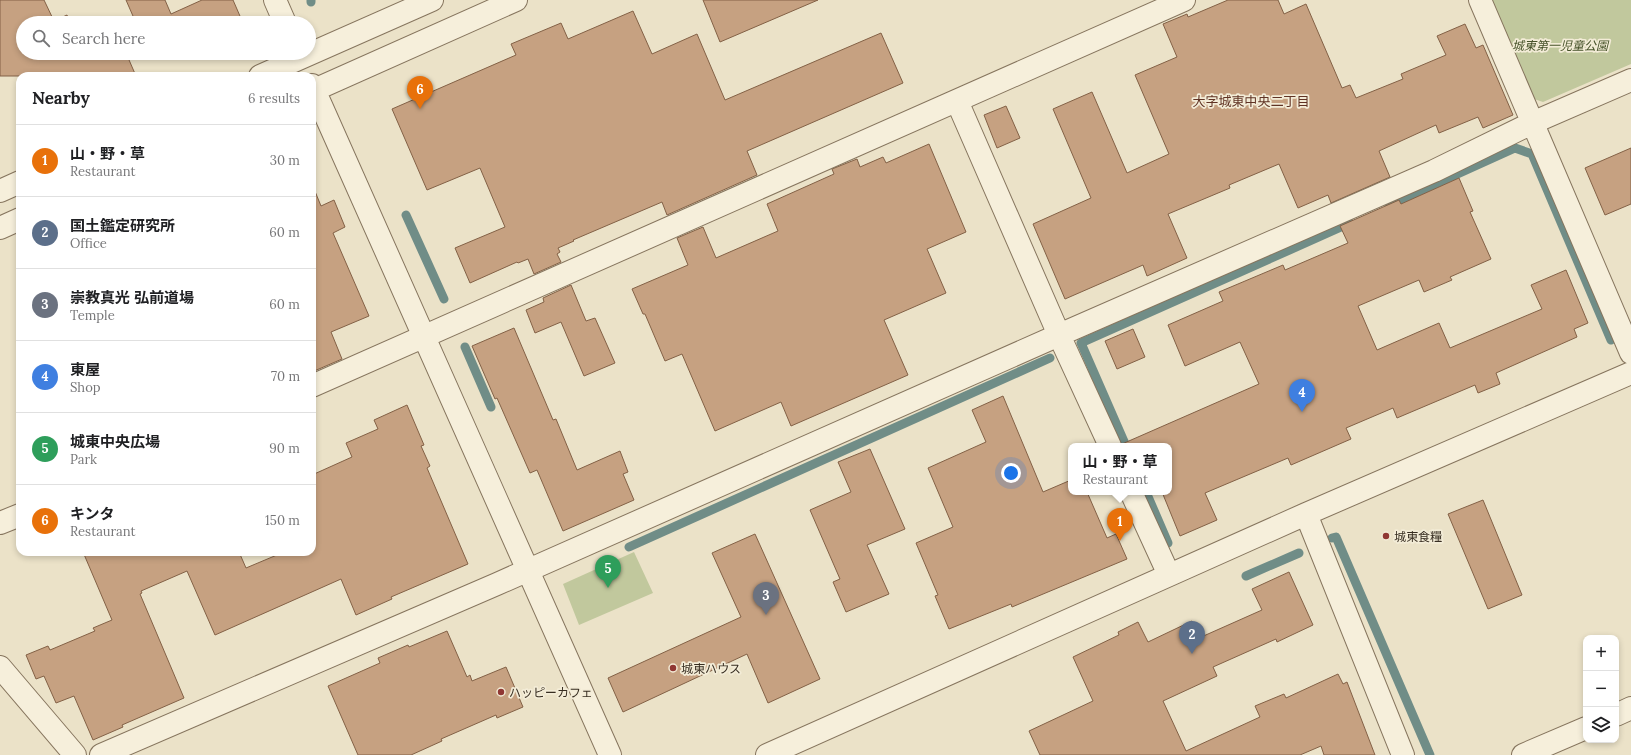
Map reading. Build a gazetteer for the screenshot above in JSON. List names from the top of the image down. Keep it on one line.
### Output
{"districts":["大字城東中央二丁目"],"parks":["城東第一児童公園"],"places":["城東食糧","城東ハウス","ハッピーカフェ"],"page":{"search":"Search here","heading":["Nearby","6 results"],"pins":["6","4","1","5","3","2"],"list":[{"mark":"1","name":"山・野・草","note":"Restaurant","value":"30 m"},{"mark":"2","name":"国土鑑定研究所","note":"Office","value":"60 m"},{"mark":"3","name":"崇教真光 弘前道場","note":"Temple","value":"60 m"},{"mark":"4","name":"東屋","note":"Shop","value":"70 m"},{"mark":"5","name":"城東中央広場","note":"Park","value":"90 m"},{"mark":"6","name":"キンタ","note":"Restaurant","value":"150 m"}],"popup":["山・野・草","Restaurant"],"map_buttons":["+","−"]}}
